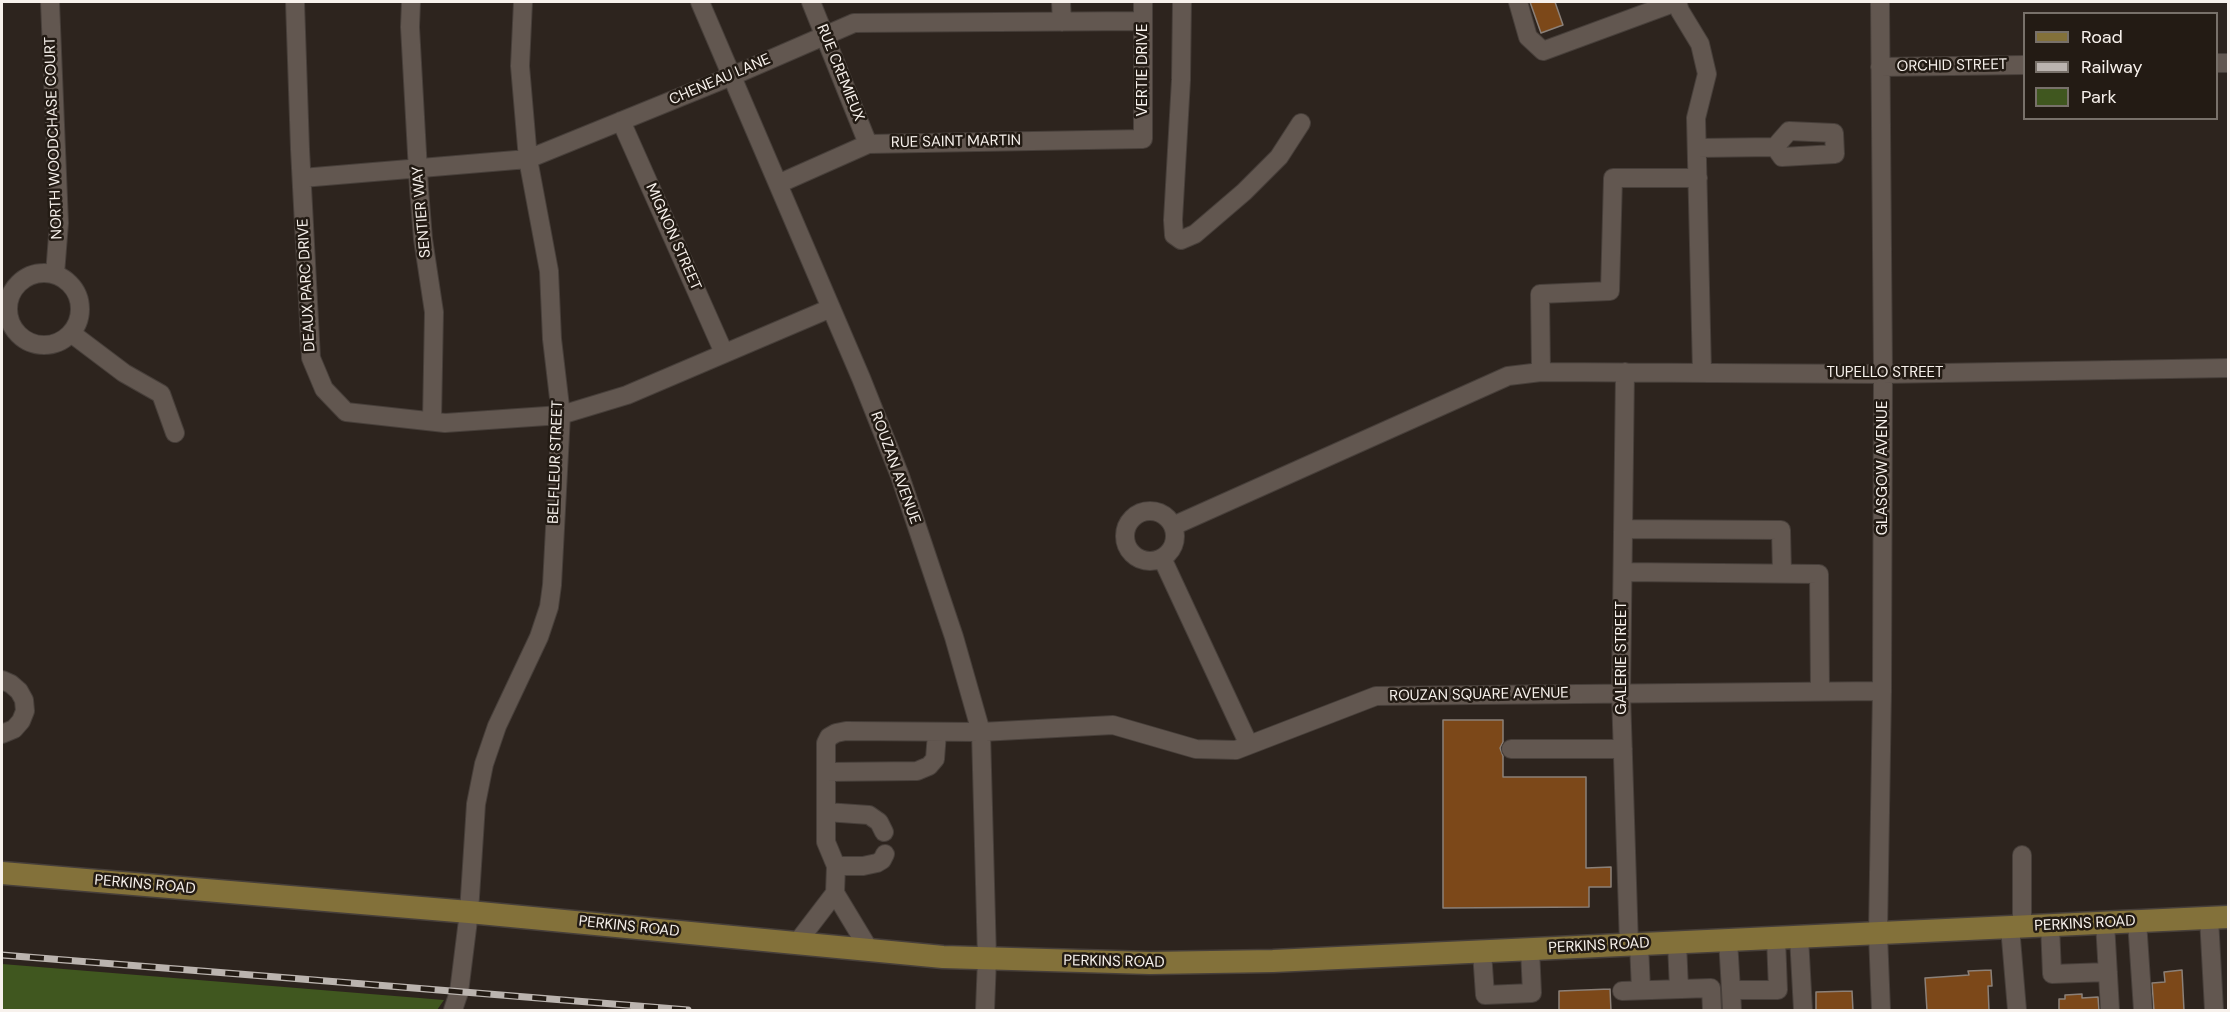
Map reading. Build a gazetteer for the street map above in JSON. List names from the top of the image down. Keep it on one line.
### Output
{"streets":{"main road":["PERKINS ROAD"],"street":["ORCHID STREET","VERTIE DRIVE","RUE CREMIEUX","CHENEAU LANE","NORTH WOODCHASE COURT","RUE SAINT MARTIN","SENTIER WAY","MIGNON STREET","DEAUX PARC DRIVE","TUPELLO STREET","BELFLEUR STREET","ROUZAN AVENUE","GLASGOW AVENUE","GALERIE STREET","ROUZAN SQUARE AVENUE"]},"crossings":[["ORCHID STREET","GLASGOW AVENUE"],["VERTIE DRIVE","CHENEAU LANE"],["VERTIE DRIVE","RUE SAINT MARTIN"],["RUE CREMIEUX","CHENEAU LANE"],["RUE CREMIEUX","RUE SAINT MARTIN"],["CHENEAU LANE","SENTIER WAY"],["CHENEAU LANE","MIGNON STREET"],["CHENEAU LANE","DEAUX PARC DRIVE"],["CHENEAU LANE","BELFLEUR STREET"],["CHENEAU LANE","ROUZAN AVENUE"],["RUE SAINT MARTIN","ROUZAN AVENUE"],["SENTIER WAY","DEAUX PARC DRIVE"],["MIGNON STREET","DEAUX PARC DRIVE"],["DEAUX PARC DRIVE","BELFLEUR STREET"],["DEAUX PARC DRIVE","ROUZAN AVENUE"],["TUPELLO STREET","GLASGOW AVENUE"],["TUPELLO STREET","GALERIE STREET"],["BELFLEUR STREET","PERKINS ROAD"],["ROUZAN AVENUE","ROUZAN SQUARE AVENUE"],["ROUZAN AVENUE","PERKINS ROAD"],["GLASGOW AVENUE","ROUZAN SQUARE AVENUE"],["GLASGOW AVENUE","PERKINS ROAD"],["GALERIE STREET","ROUZAN SQUARE AVENUE"],["GALERIE STREET","PERKINS ROAD"]],"legend":["Road","Railway","Park"]}
